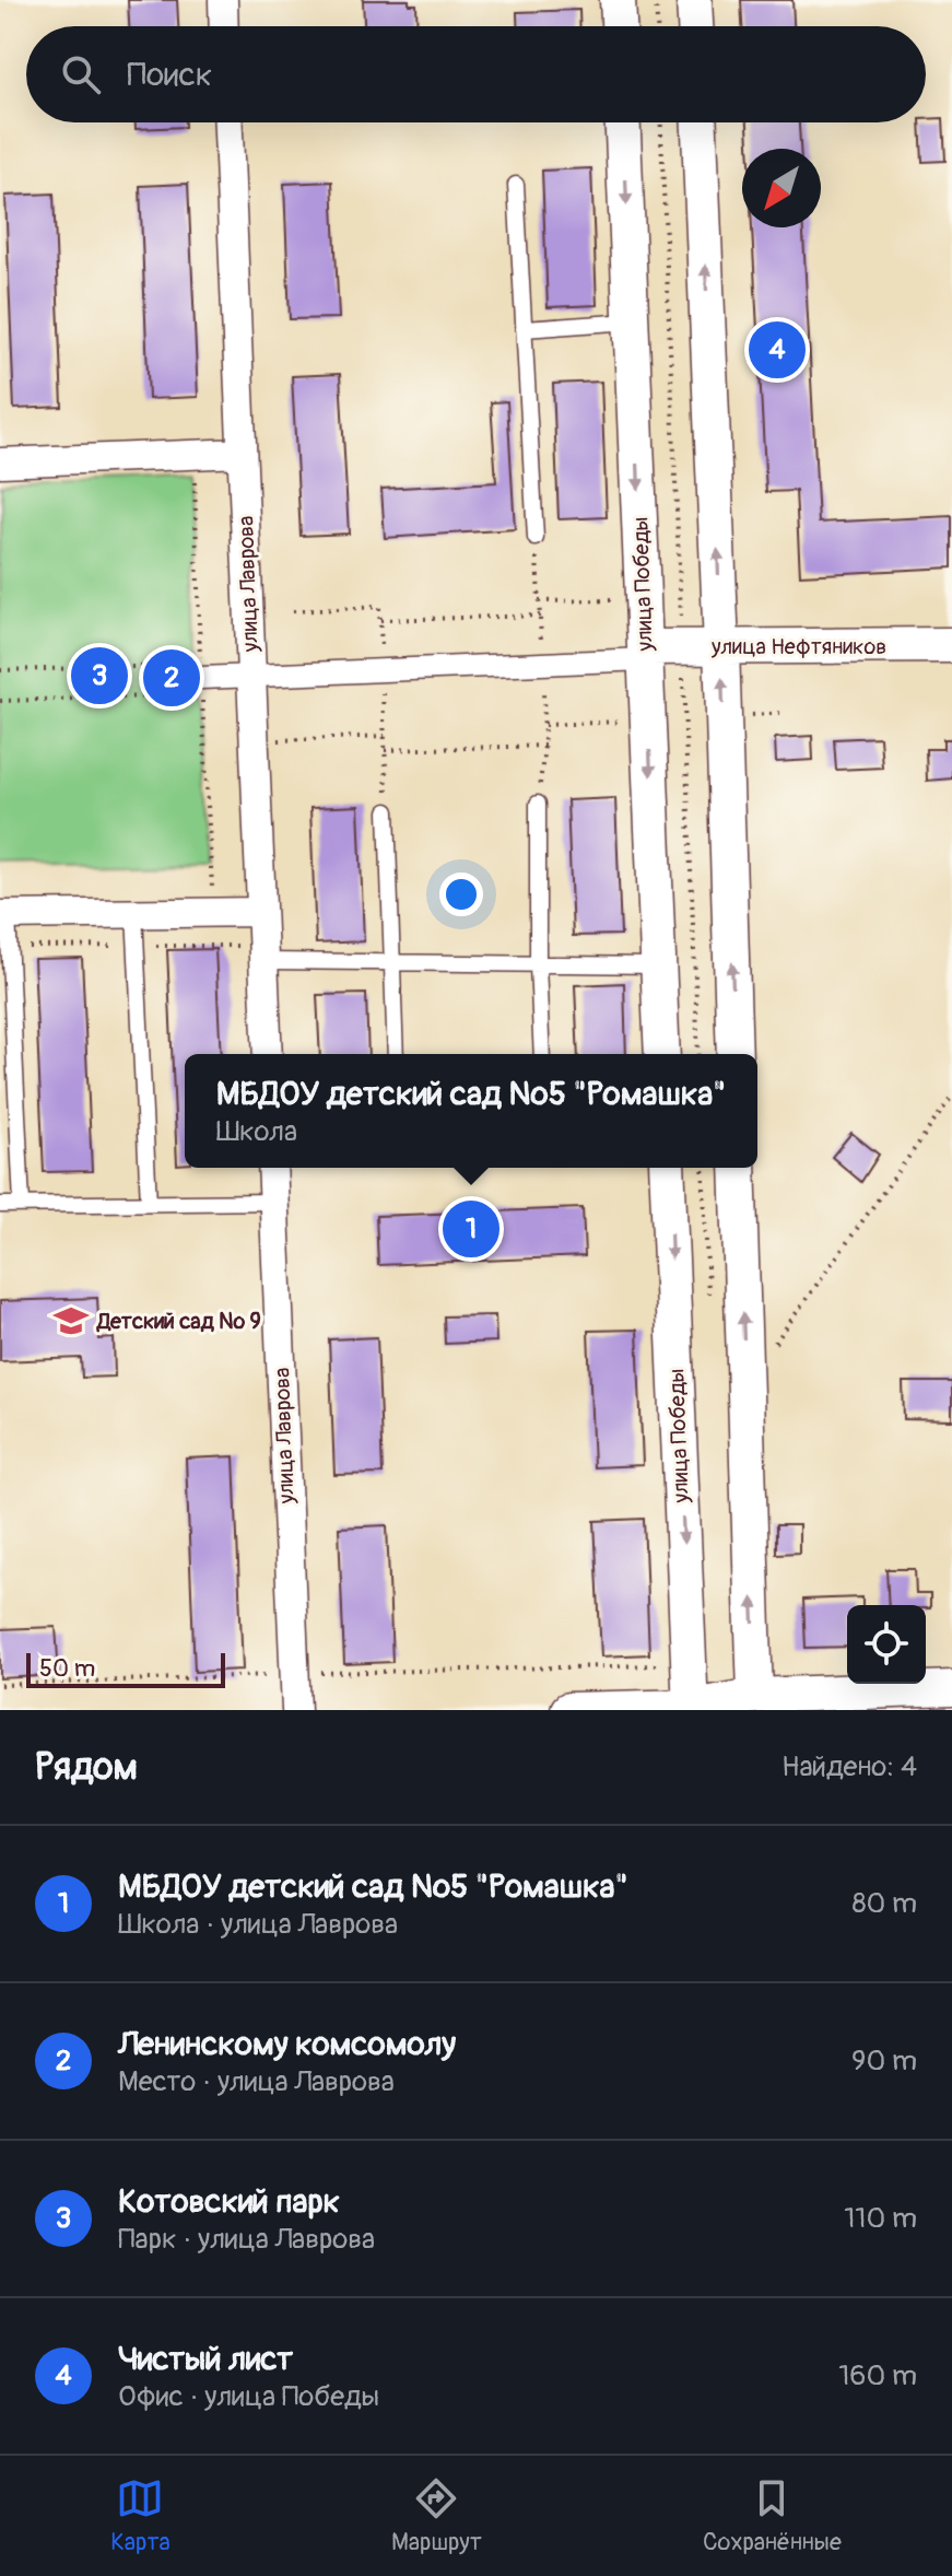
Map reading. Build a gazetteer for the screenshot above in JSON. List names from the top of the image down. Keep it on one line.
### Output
{"streets":{"street":["улица Лаврова","улица Победы","улица Нефтяников"]},"crossings":[["улица Победы","улица Нефтяников"]],"places":{"school or university":["Детский сад № 9"]},"scale_bar":"50 m","north":"bottom left","page":{"search":"Поиск","pins":["4","3","2","1"],"popup":["МБДОУ детский сад №5 \"Ромашка\"","Школа"],"scale":"50 m","heading":["Рядом","Найдено: 4"],"list":[{"mark":"1","name":"МБДОУ детский сад №5 \"Ромашка\"","note":"Школа · улица Лаврова","value":"80 m"},{"mark":"2","name":"Ленинскому комсомолу","note":"Место · улица Лаврова","value":"90 m"},{"mark":"3","name":"Котовский парк","note":"Парк · улица Лаврова","value":"110 m"},{"mark":"4","name":"Чистый лист","note":"Офис · улица Победы","value":"160 m"}],"nav":["Карта","Маршрут","Сохранённые"]}}
